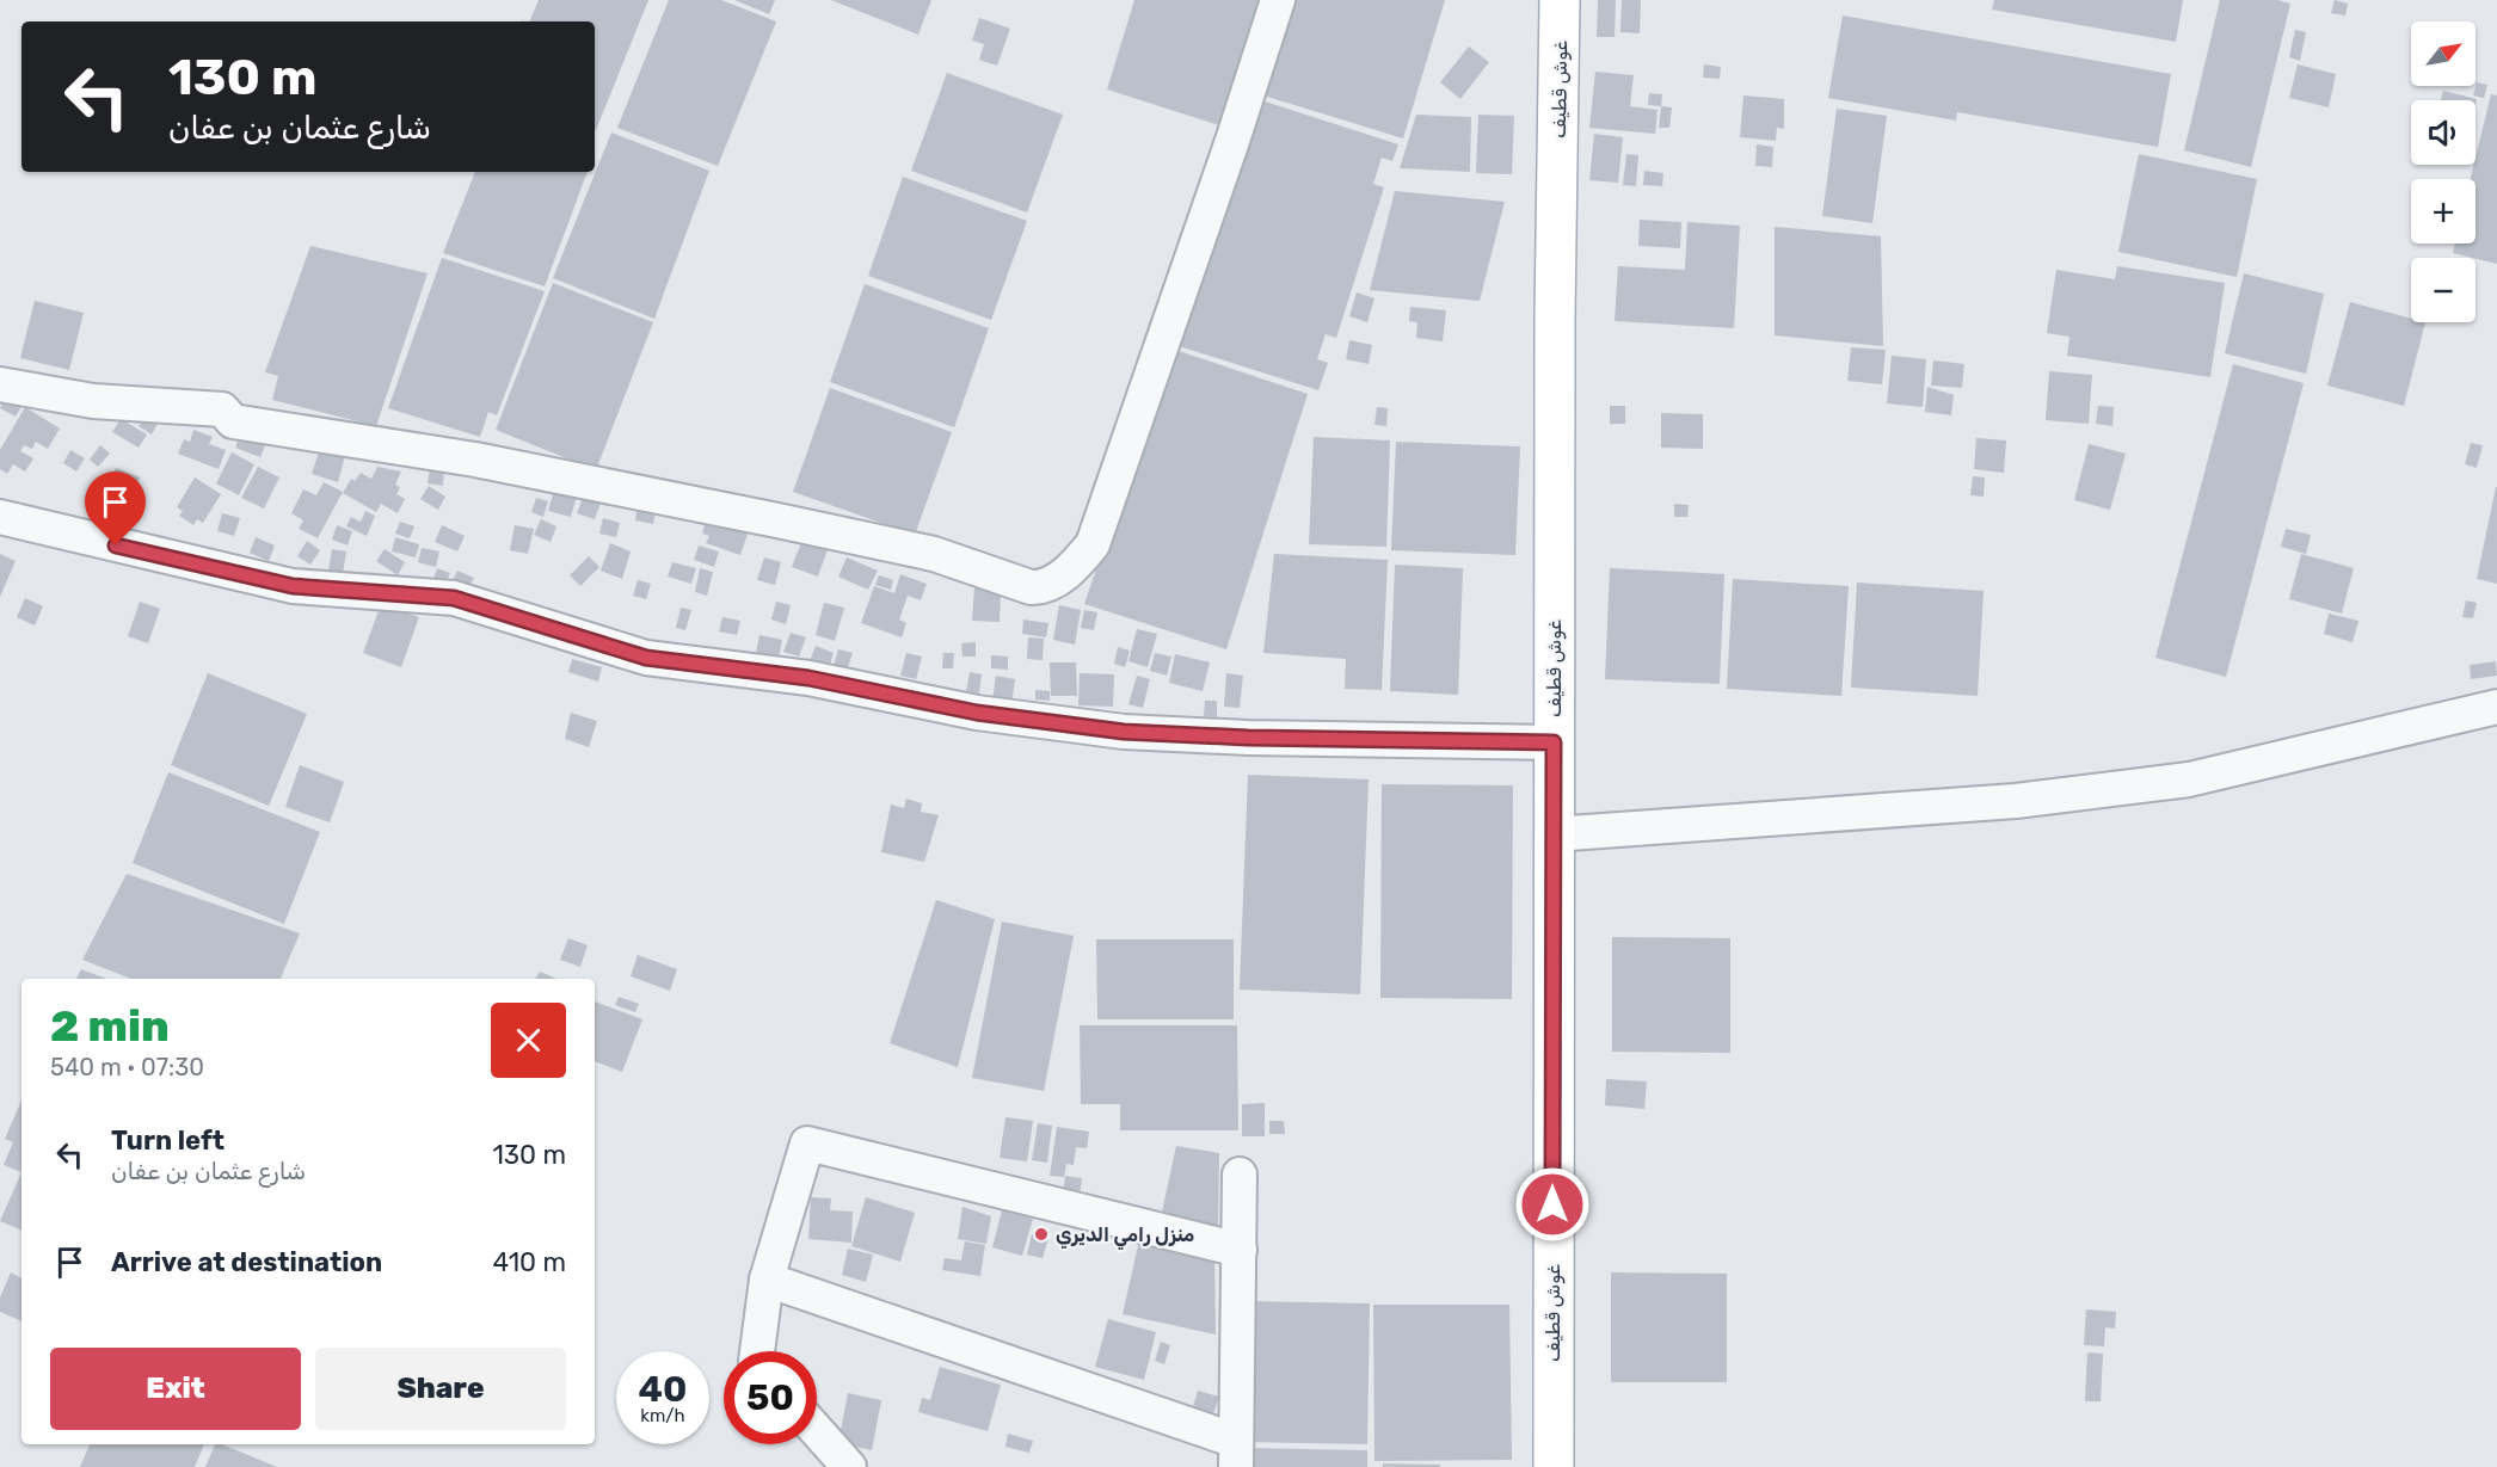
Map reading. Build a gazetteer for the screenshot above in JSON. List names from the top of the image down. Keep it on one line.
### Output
{"streets":{"main road":["غوش قطيف"]},"places":["منزل رامي الديري"],"north":"top right","page":{"map_buttons":["+","−"],"turn":["130 m","شارع عثمان بن عفان"],"heading":["2 min","540 m · 07:30"],"list":[{"name":"Turn left","note":"شارع عثمان بن عفان","value":"130 m"},{"name":"Arrive at destination","value":"410 m"}],"buttons":["Exit","Share"],"speed":"40 km/h","limit":"50"}}
